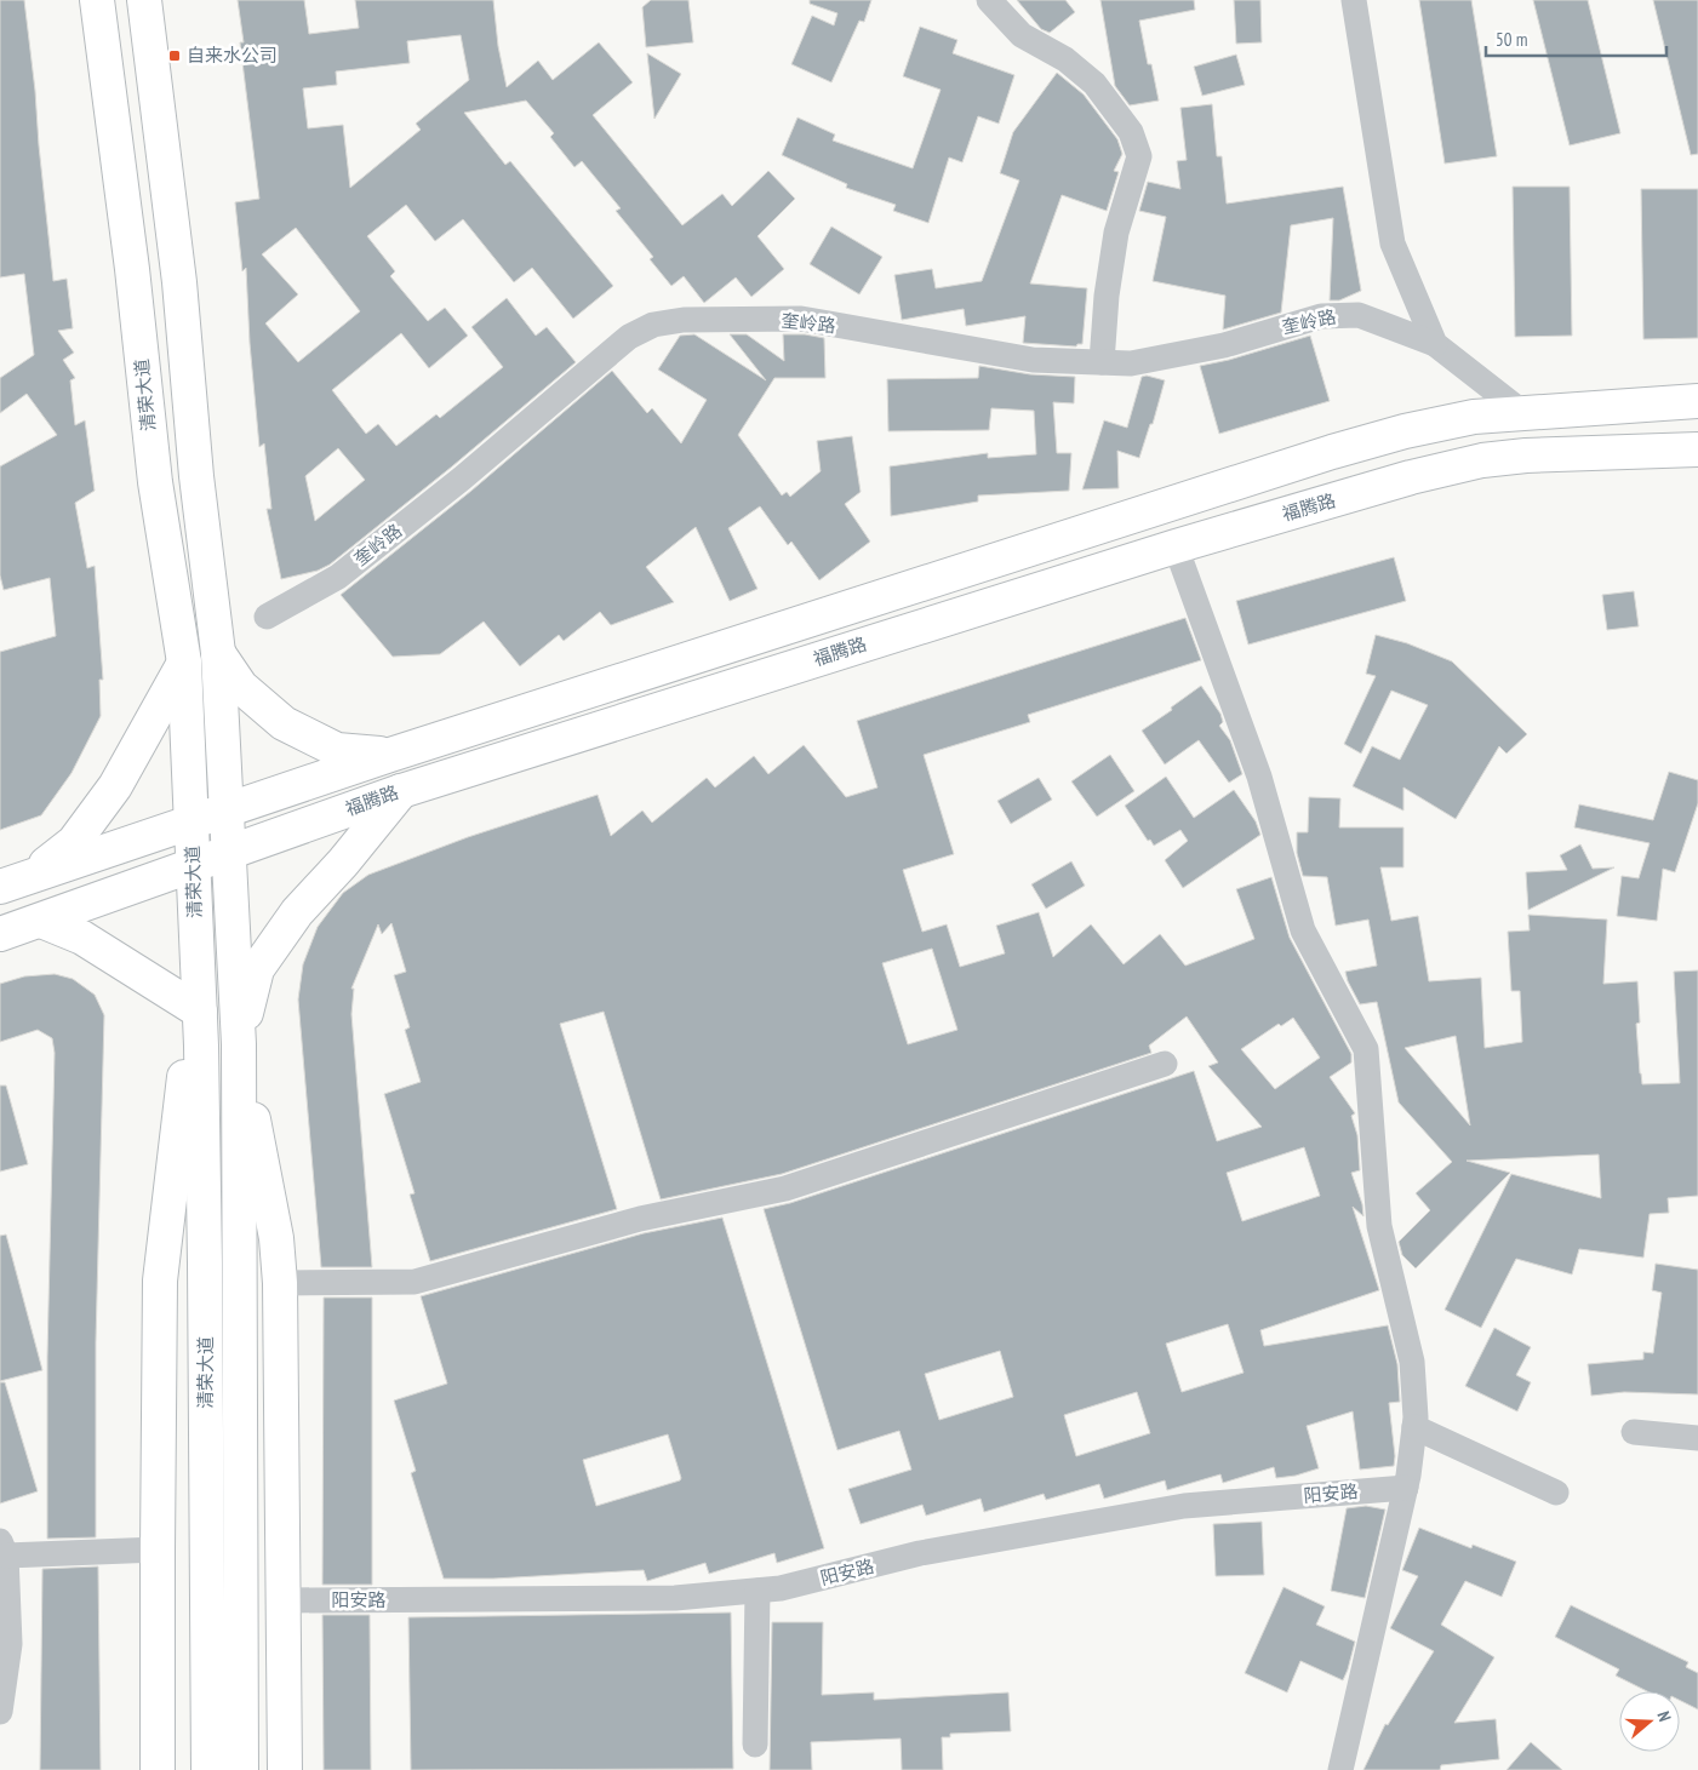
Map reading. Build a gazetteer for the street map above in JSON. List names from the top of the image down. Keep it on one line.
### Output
{"streets":{"main road":["清荣大道","福腾路"],"street":["奎岭路","阳安路"]},"crossings":[["清荣大道","福腾路"]],"places":{"transit":["自来水公司"]},"scale_bar":"50 m","north":"right"}
